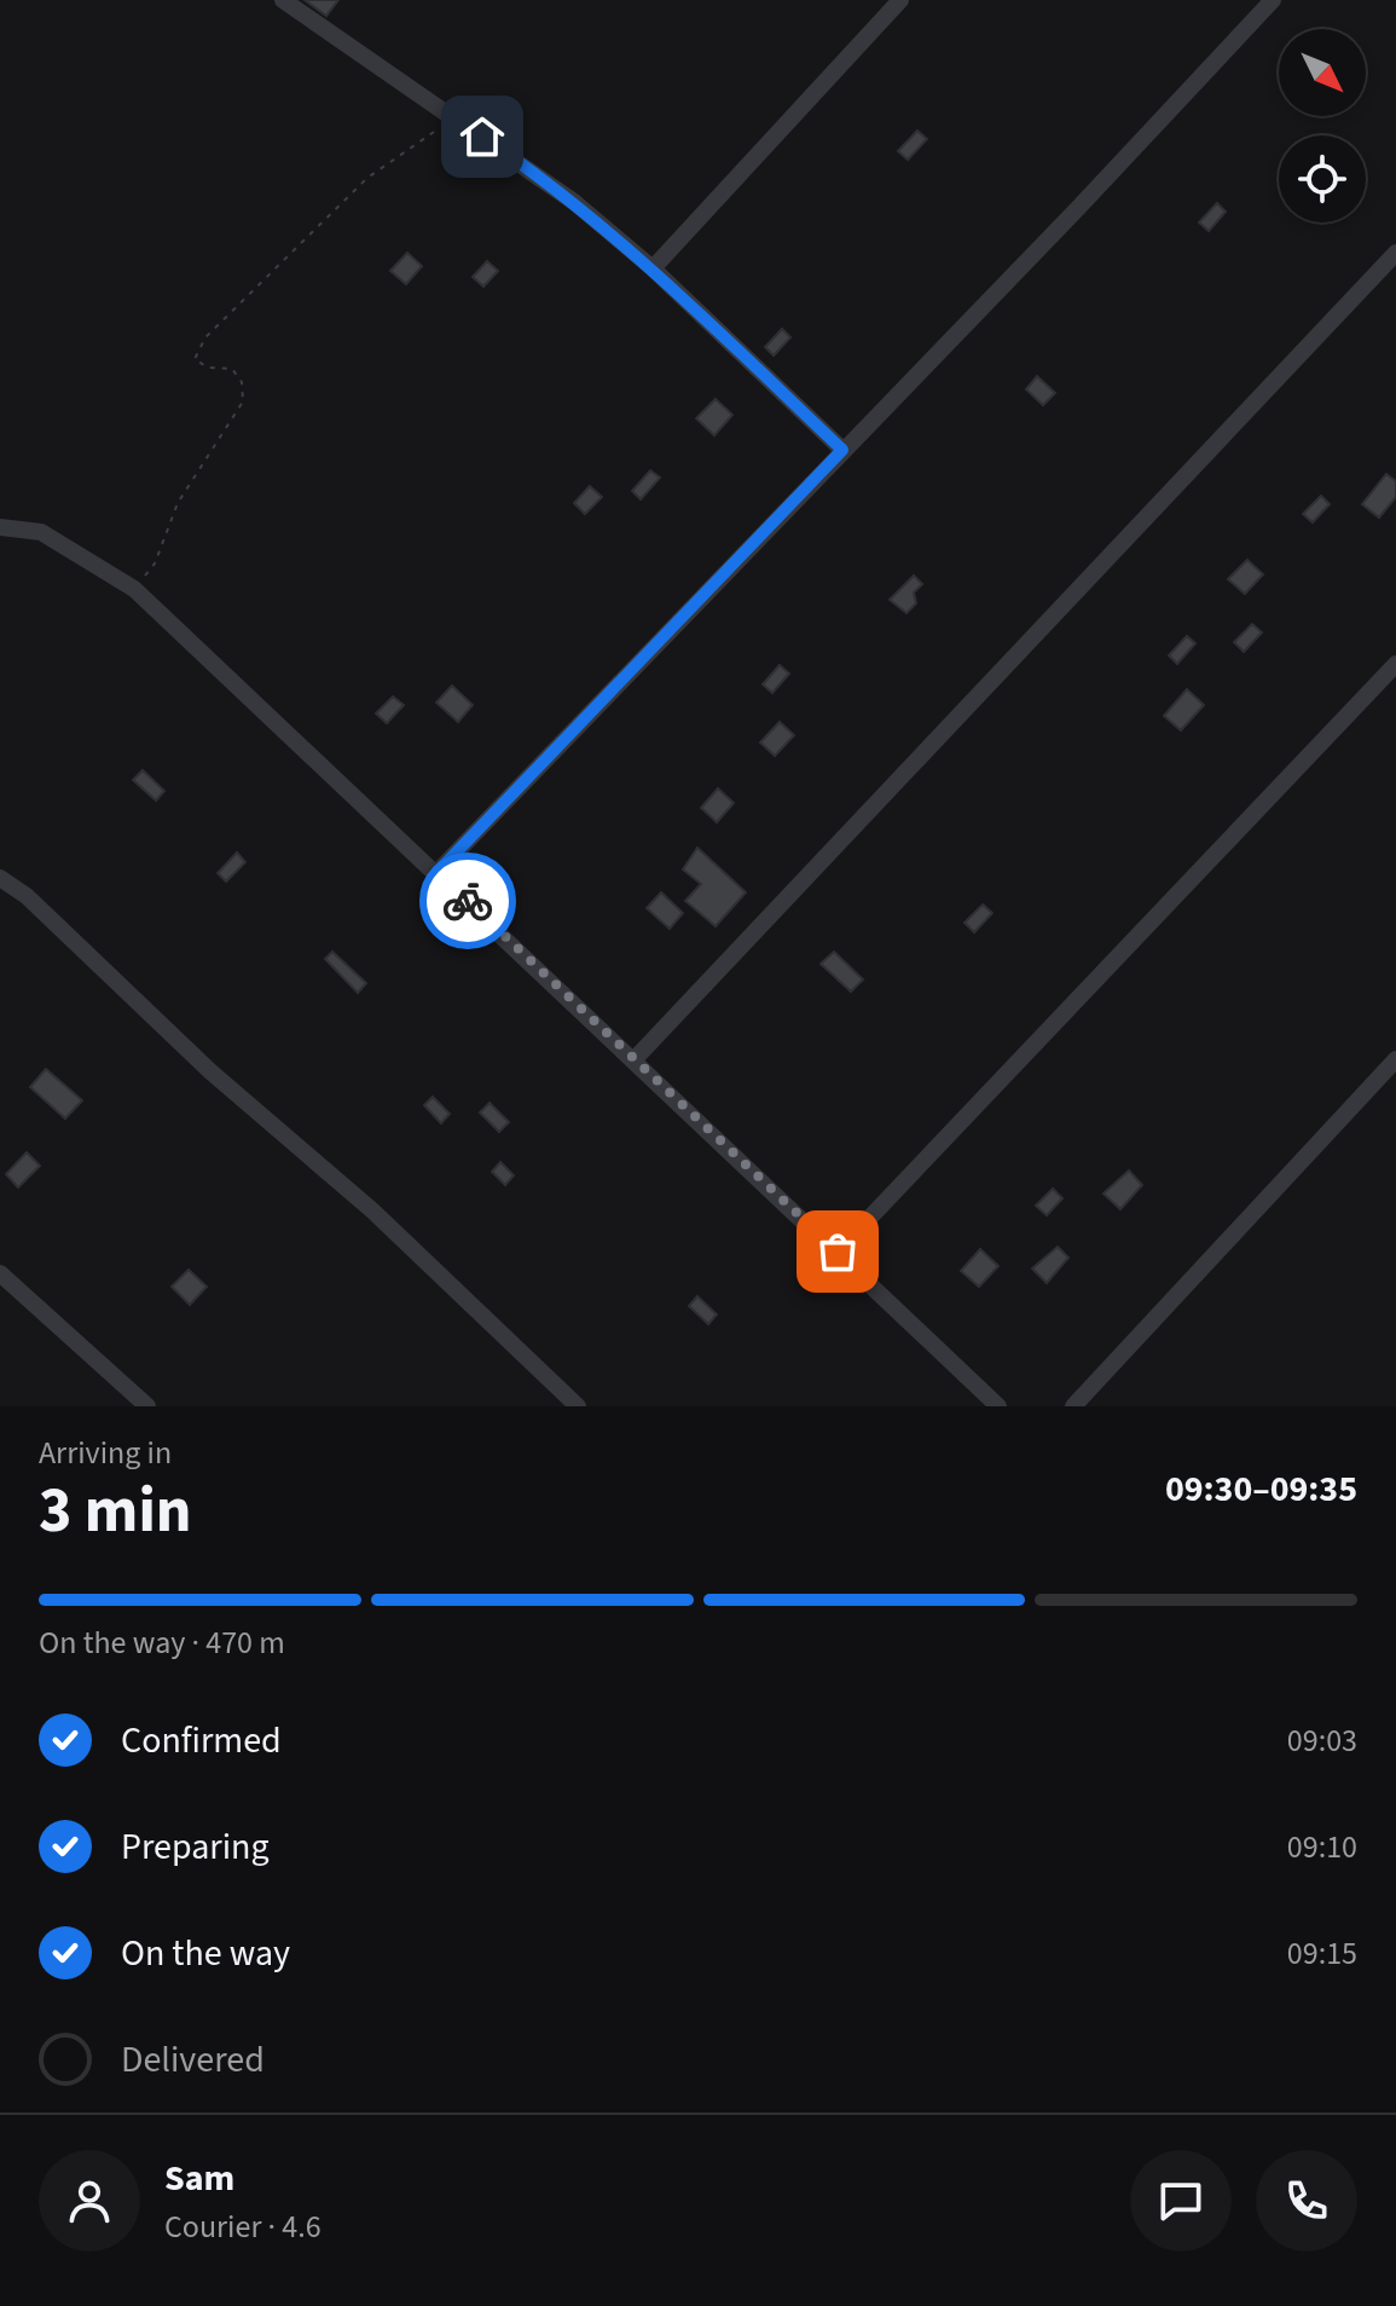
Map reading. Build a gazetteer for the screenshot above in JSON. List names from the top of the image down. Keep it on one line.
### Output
{"north":"bottom right","page":{"heading":["3 min","Arriving in","09:30–09:35"],"panel":["Sam","Courier · 4.6"],"bar":"On the way · 470 m","list":[["Confirmed","09:03"],["Preparing","09:10"],["On the way","09:15"],"Delivered"]}}
